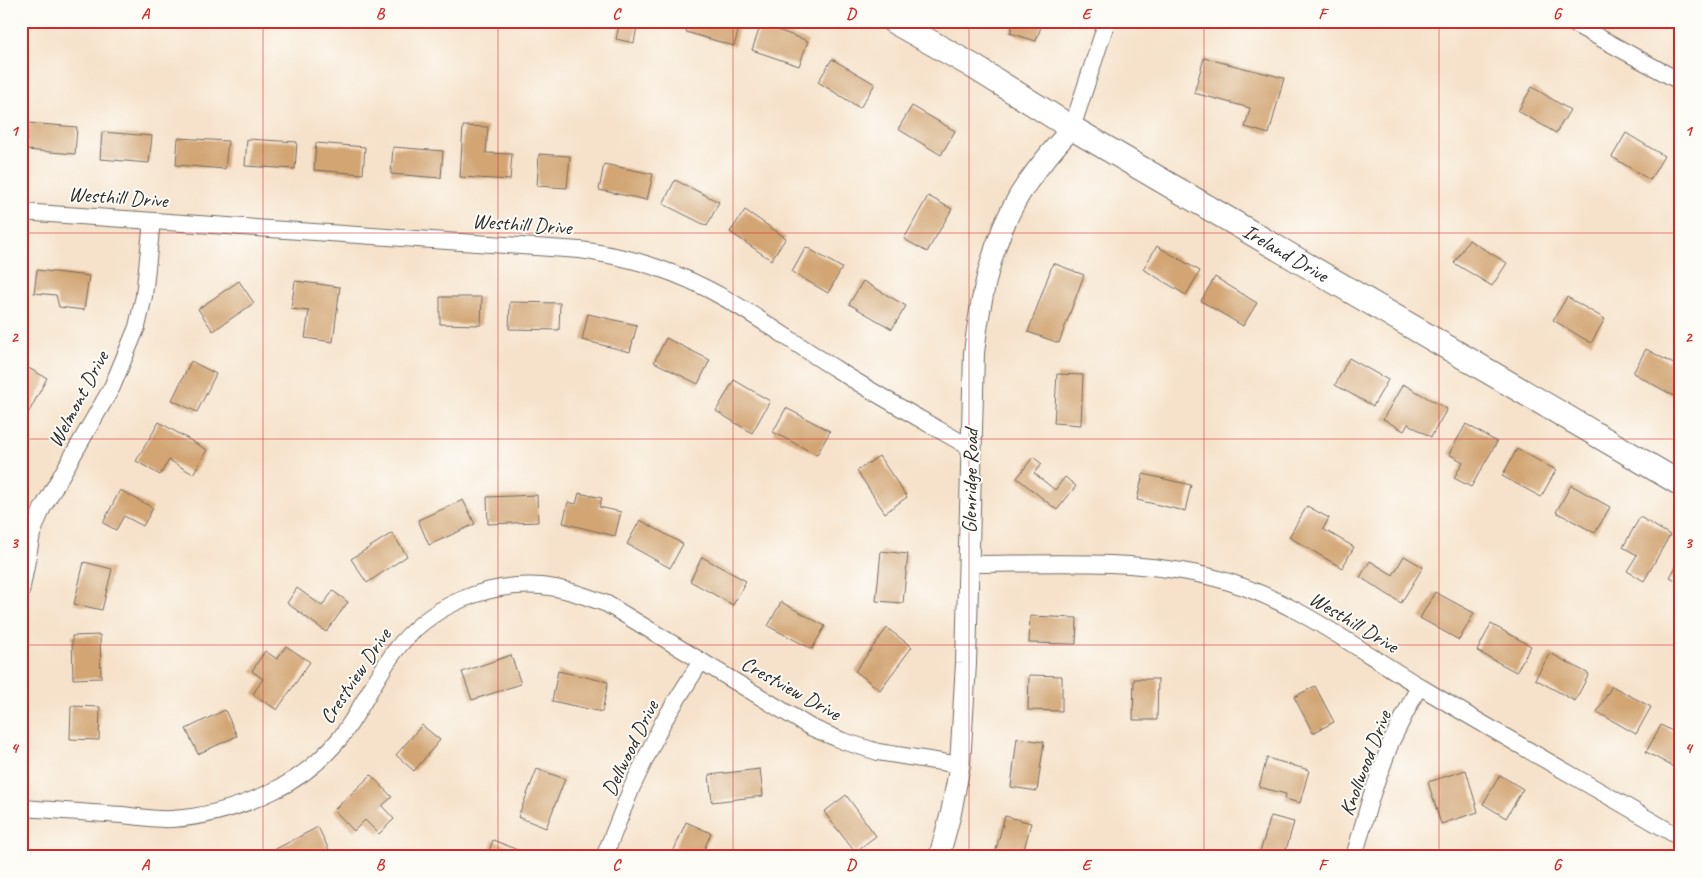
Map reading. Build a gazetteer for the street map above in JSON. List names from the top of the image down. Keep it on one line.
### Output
{"streets":{"main road":["Ireland Drive"],"street":["Westhill Drive","Welmont Drive","Glenridge Road","Crestview Drive","Dellwood Drive","Knollwood Drive"]},"crossings":[["Westhill Drive","Welmont Drive"],["Westhill Drive","Glenridge Road"],["Westhill Drive","Knollwood Drive"],["Ireland Drive","Glenridge Road"],["Glenridge Road","Crestview Drive"],["Crestview Drive","Dellwood Drive"]],"grid":{"columns":["A","B","C","D","E","F","G"],"rows":["1","2","3","4"]}}
